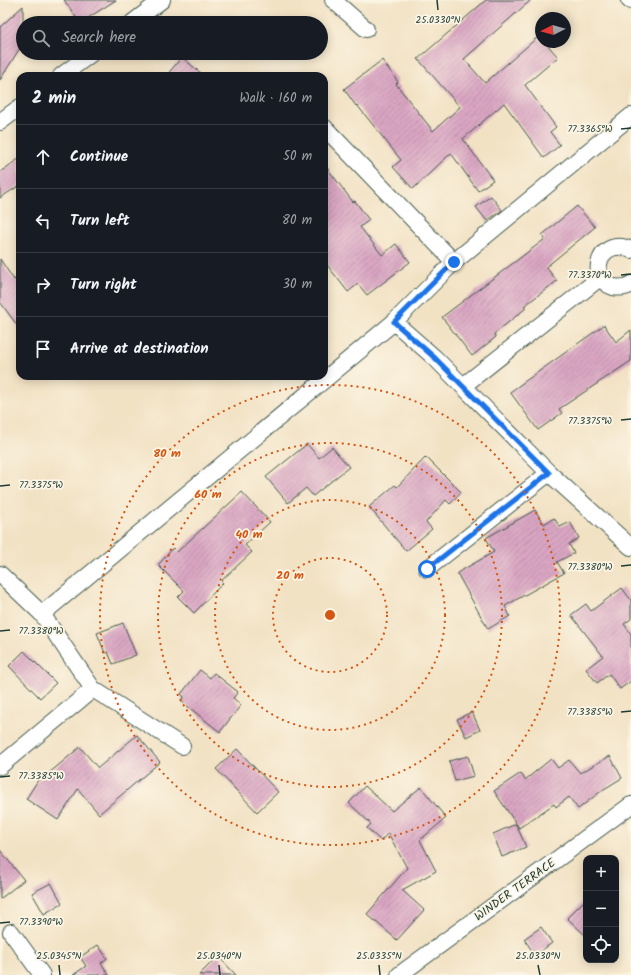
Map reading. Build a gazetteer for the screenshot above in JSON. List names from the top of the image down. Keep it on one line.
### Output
{"streets":{"street":["WINDER TERRACE"]},"north":"left","page":{"search":"Search here","heading":["2 min","Walk · 160 m"],"list":[["Continue","50 m"],["Turn left","80 m"],["Turn right","30 m"],"Arrive at destination"],"map_buttons":["+","−"]},"coordinates":["25.0330°N","77.3365°W","77.3370°W","77.3375°W","77.3380°W","77.3385°W","77.3390°W","25.0345°N","25.0340°N","25.0335°N"],"rings":["80 m","60 m","40 m","20 m"]}
